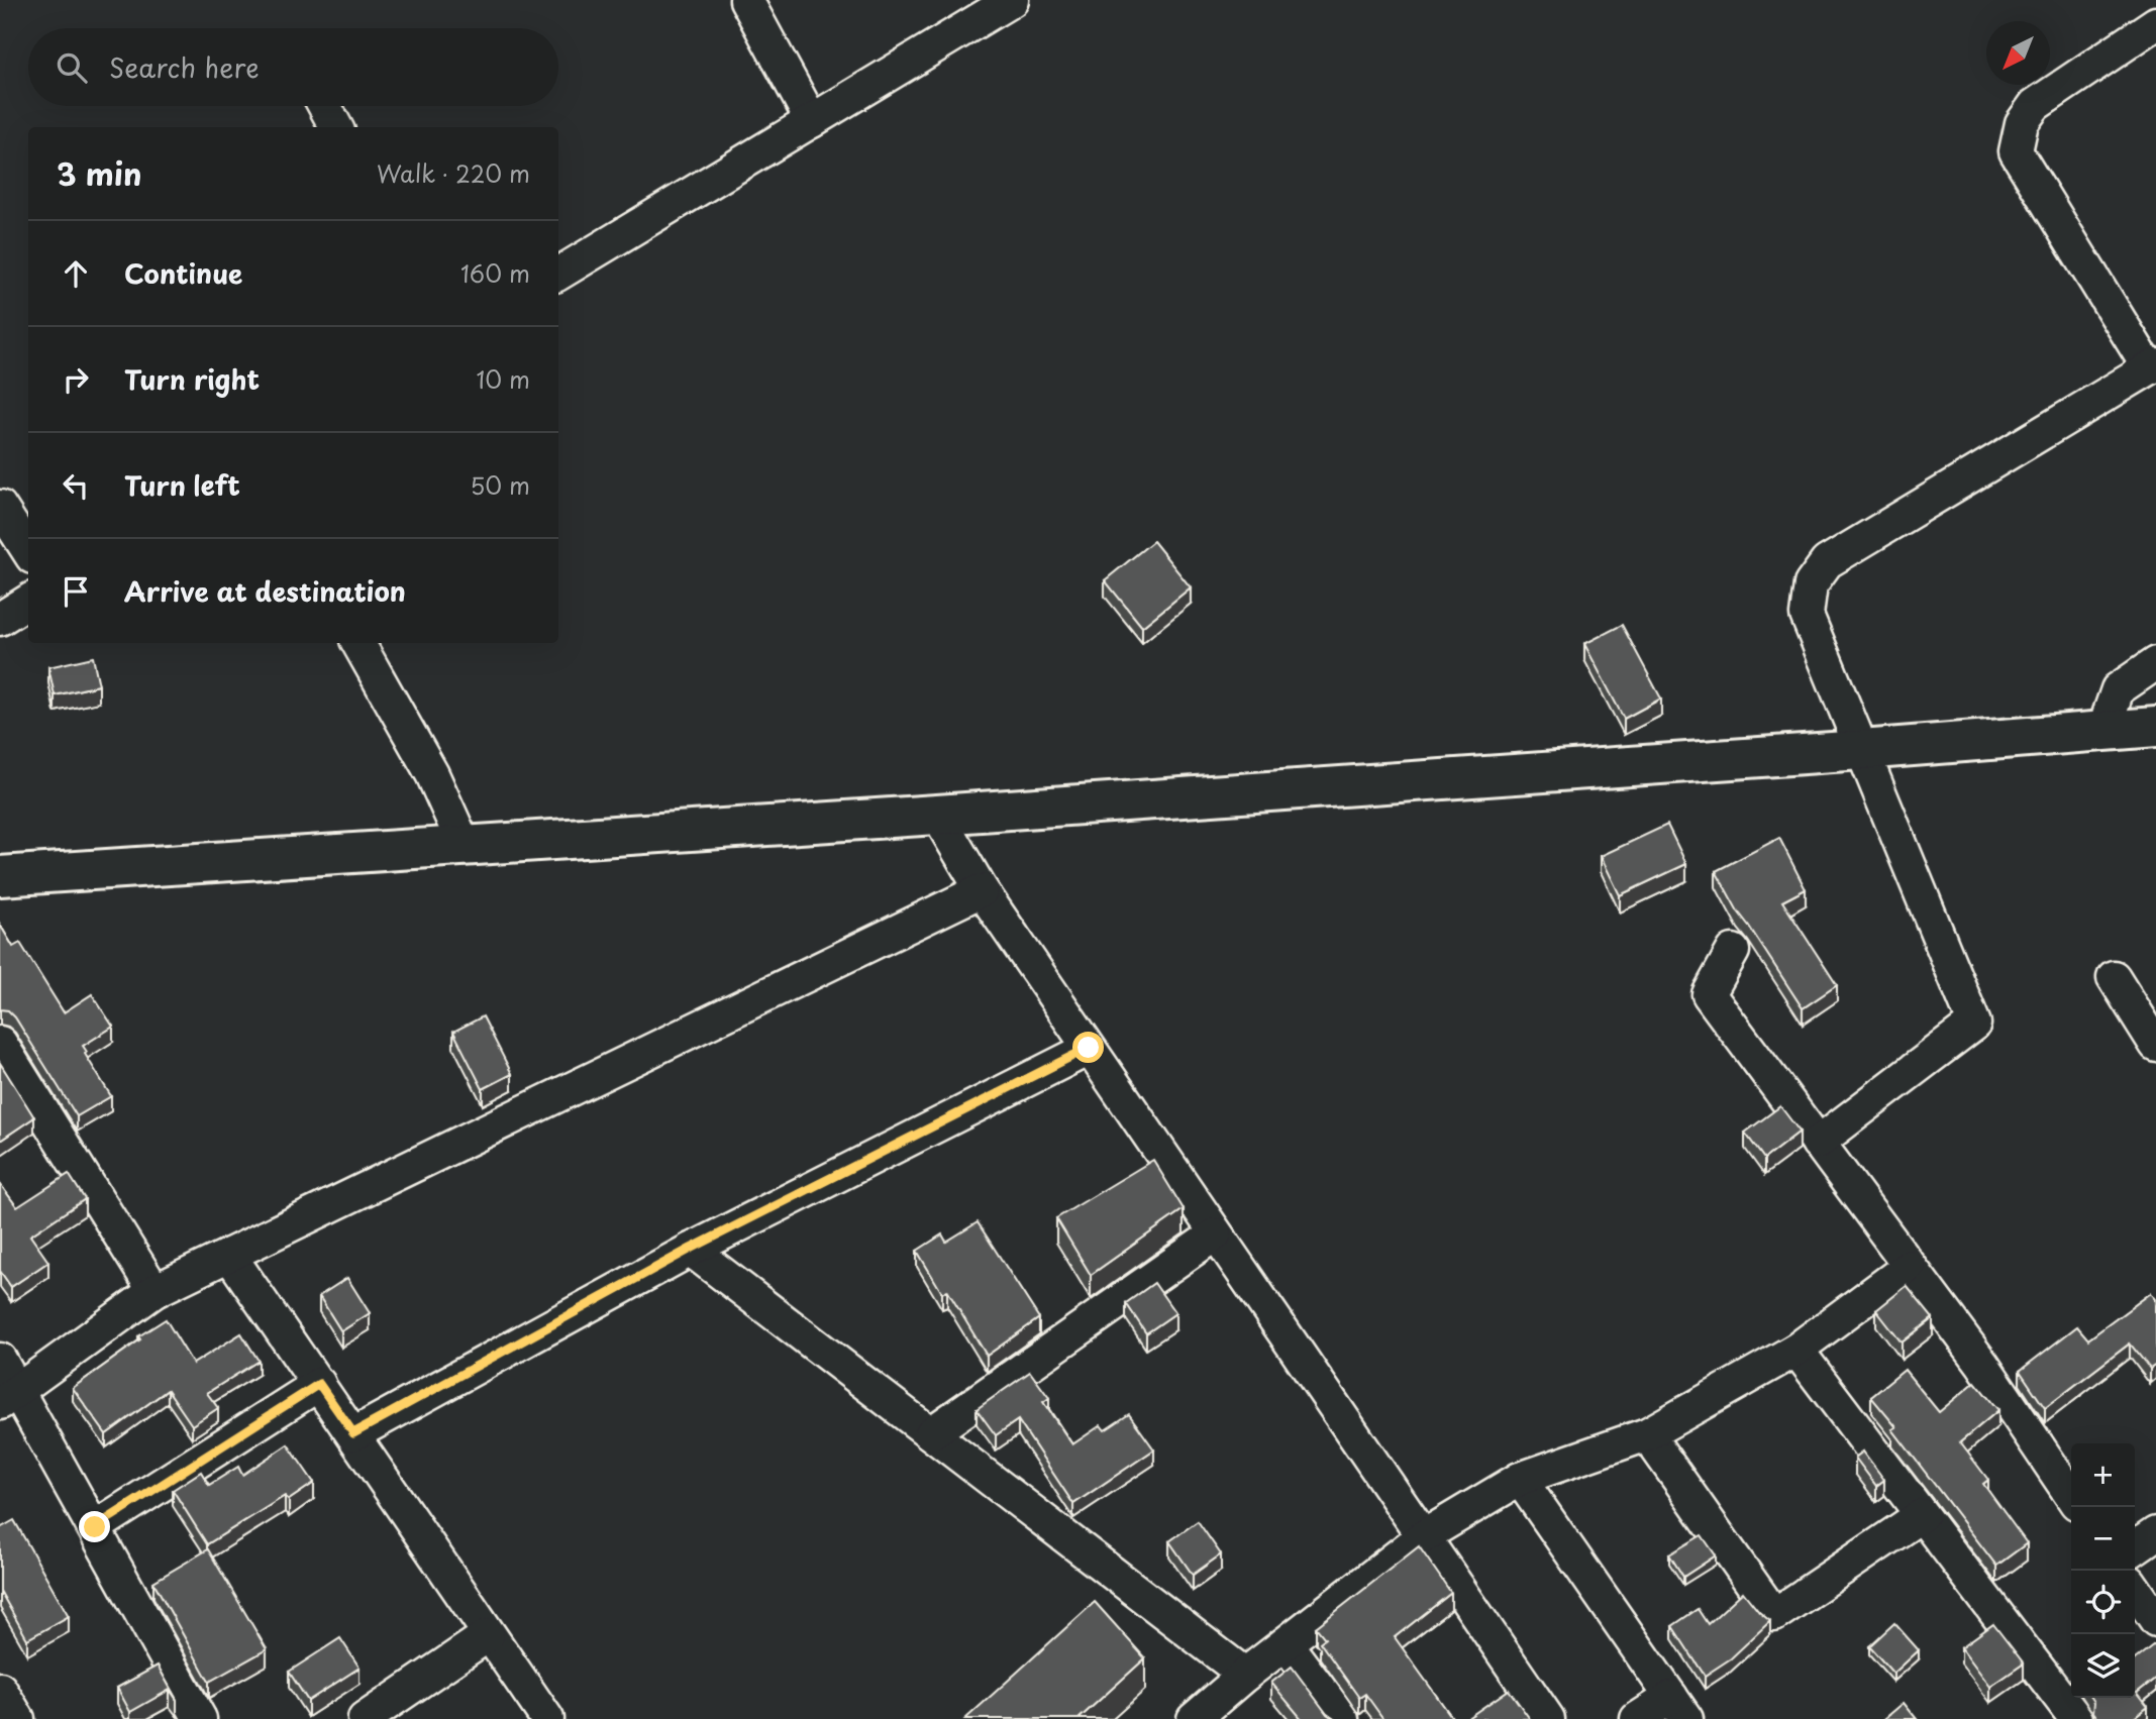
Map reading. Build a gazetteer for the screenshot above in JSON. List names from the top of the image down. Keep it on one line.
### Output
{"north":"bottom left","page":{"search":"Search here","heading":["3 min","Walk · 220 m"],"list":[["Continue","160 m"],["Turn right","10 m"],["Turn left","50 m"],"Arrive at destination"],"map_buttons":["+","−"]}}
